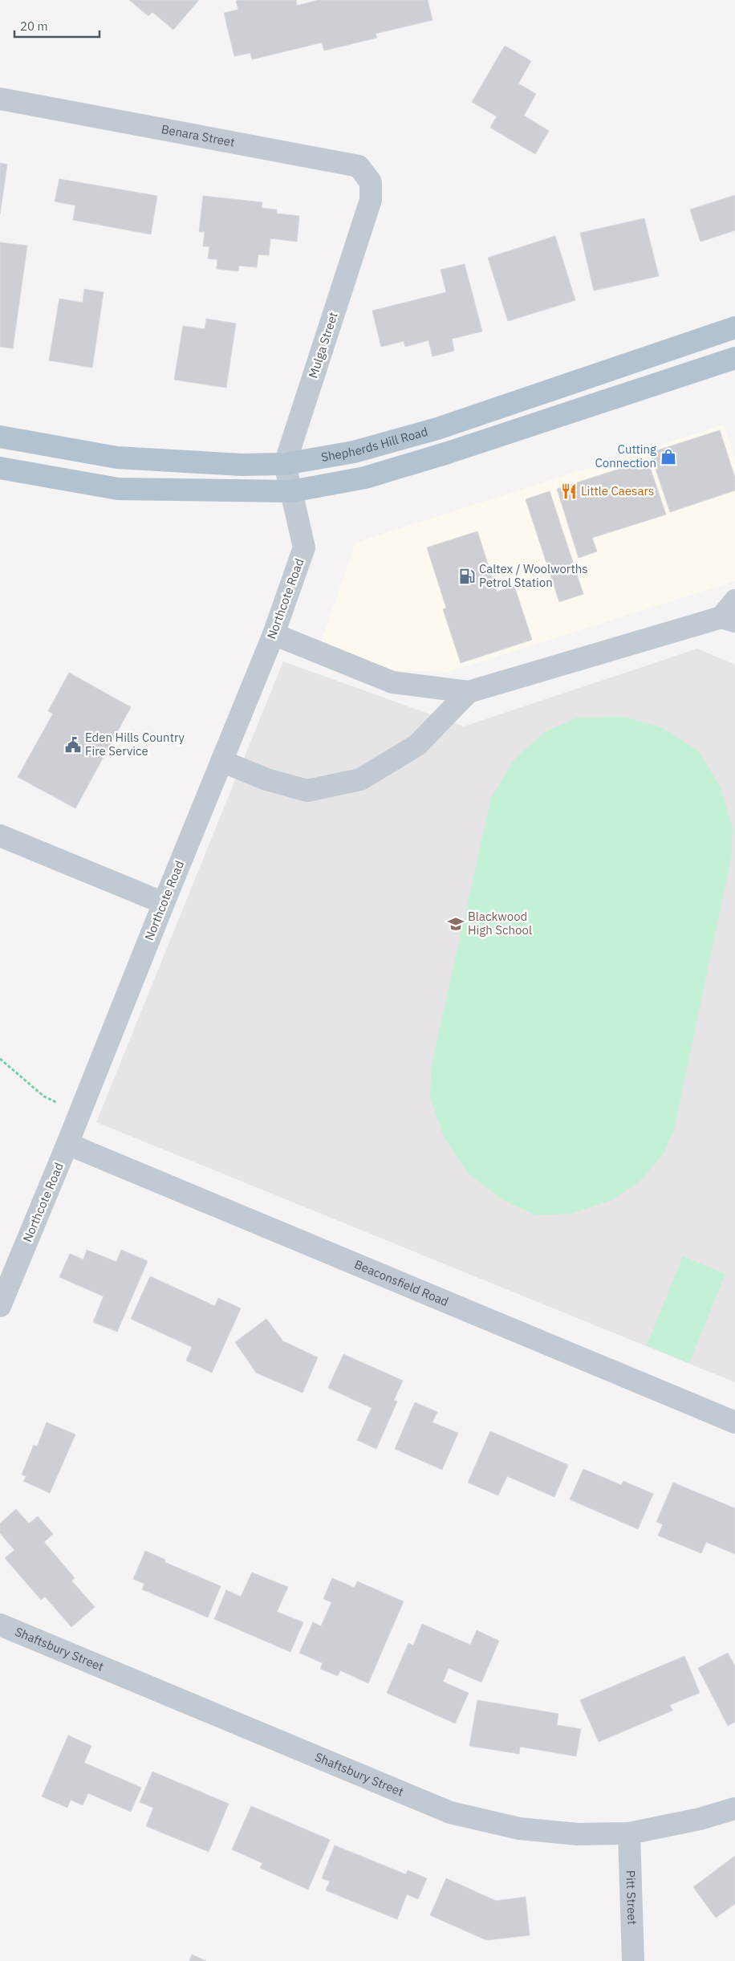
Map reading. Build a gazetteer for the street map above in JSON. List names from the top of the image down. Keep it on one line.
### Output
{"streets":{"main road":["Shepherds Hill Road"],"street":["Benara Street","Mulga Street","Northcote Road","Beaconsfield Road","Shaftsbury Street","Pitt Street"]},"crossings":[["Benara Street","Mulga Street"],["Mulga Street","Shepherds Hill Road"],["Northcote Road","Beaconsfield Road"],["Shaftsbury Street","Pitt Street"]],"places":{"shop":["Cutting Connection"],"restaurant":["Little Caesars"],"fuel station":["Caltex / Woolworths Petrol Station"],"public building":["Eden Hills Country Fire Service"],"school or university":["Blackwood High School"]},"scale_bar":"20 m"}
